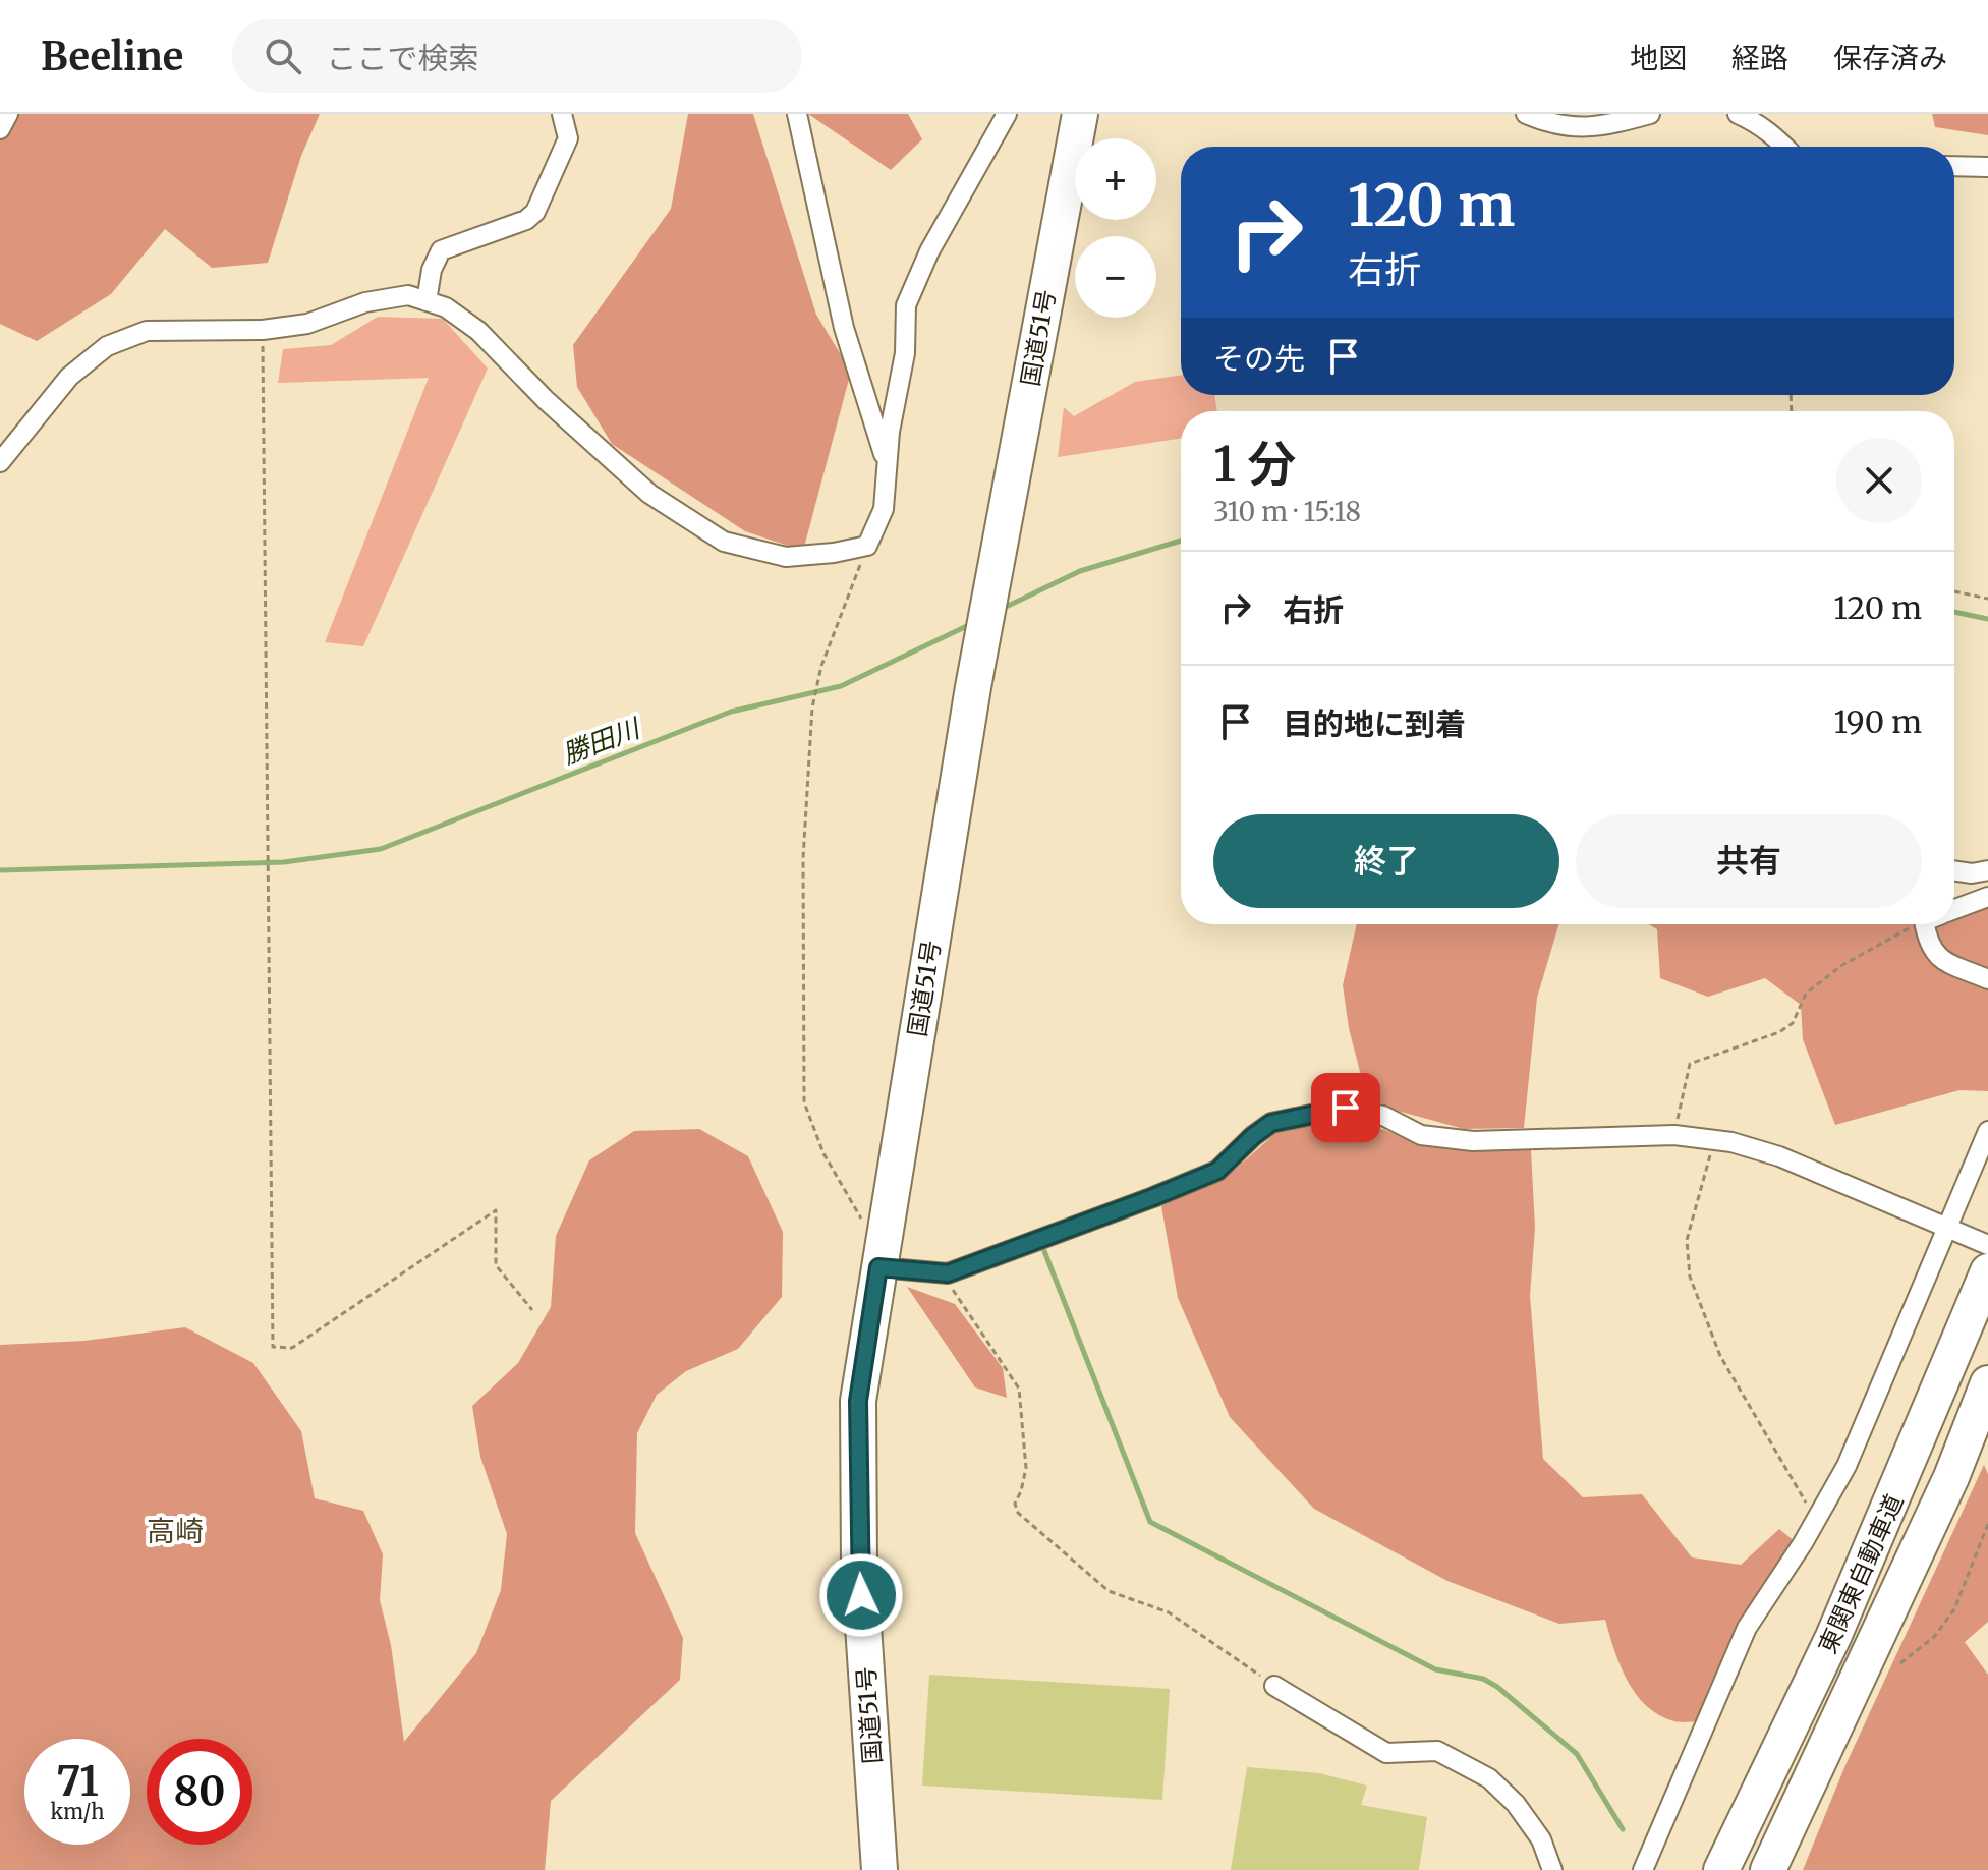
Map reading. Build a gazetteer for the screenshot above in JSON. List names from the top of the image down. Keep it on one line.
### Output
{"streets":{"highway":["国道51号","東関東自動車道"]},"districts":["高崎"],"water":["勝田川"],"page":{"header":"Beeline","search":"ここで検索","nav":["地図","経路","保存済み"],"map_buttons":["+","−"],"turn":["120 m","右折"],"then":"その先","heading":["1 分","310 m · 15:18"],"list":[{"name":"右折","value":"120 m"},{"name":"目的地に到着","value":"190 m"}],"buttons":["終了","共有"],"speed":"71 km/h","limit":"80"}}
